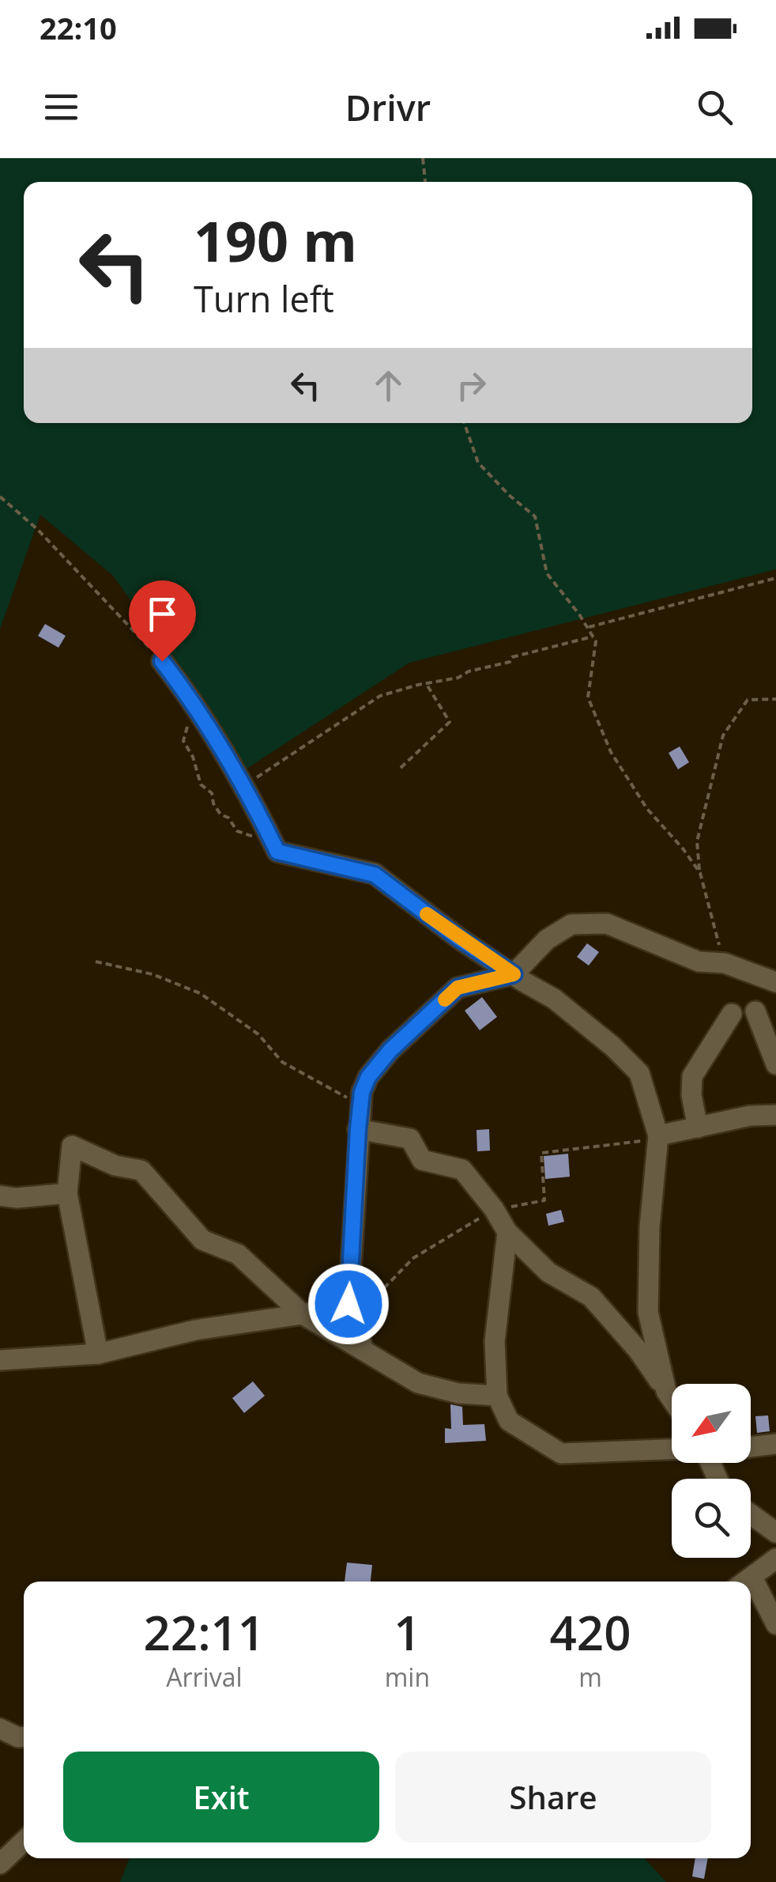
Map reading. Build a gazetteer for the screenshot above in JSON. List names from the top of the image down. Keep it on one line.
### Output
{"north":"bottom left","page":{"status":"22:10","header":"Drivr","turn":["190 m","Turn left"],"eta":["22:11","Arrival","1","min","420","m"],"buttons":["Exit","Share"]}}
